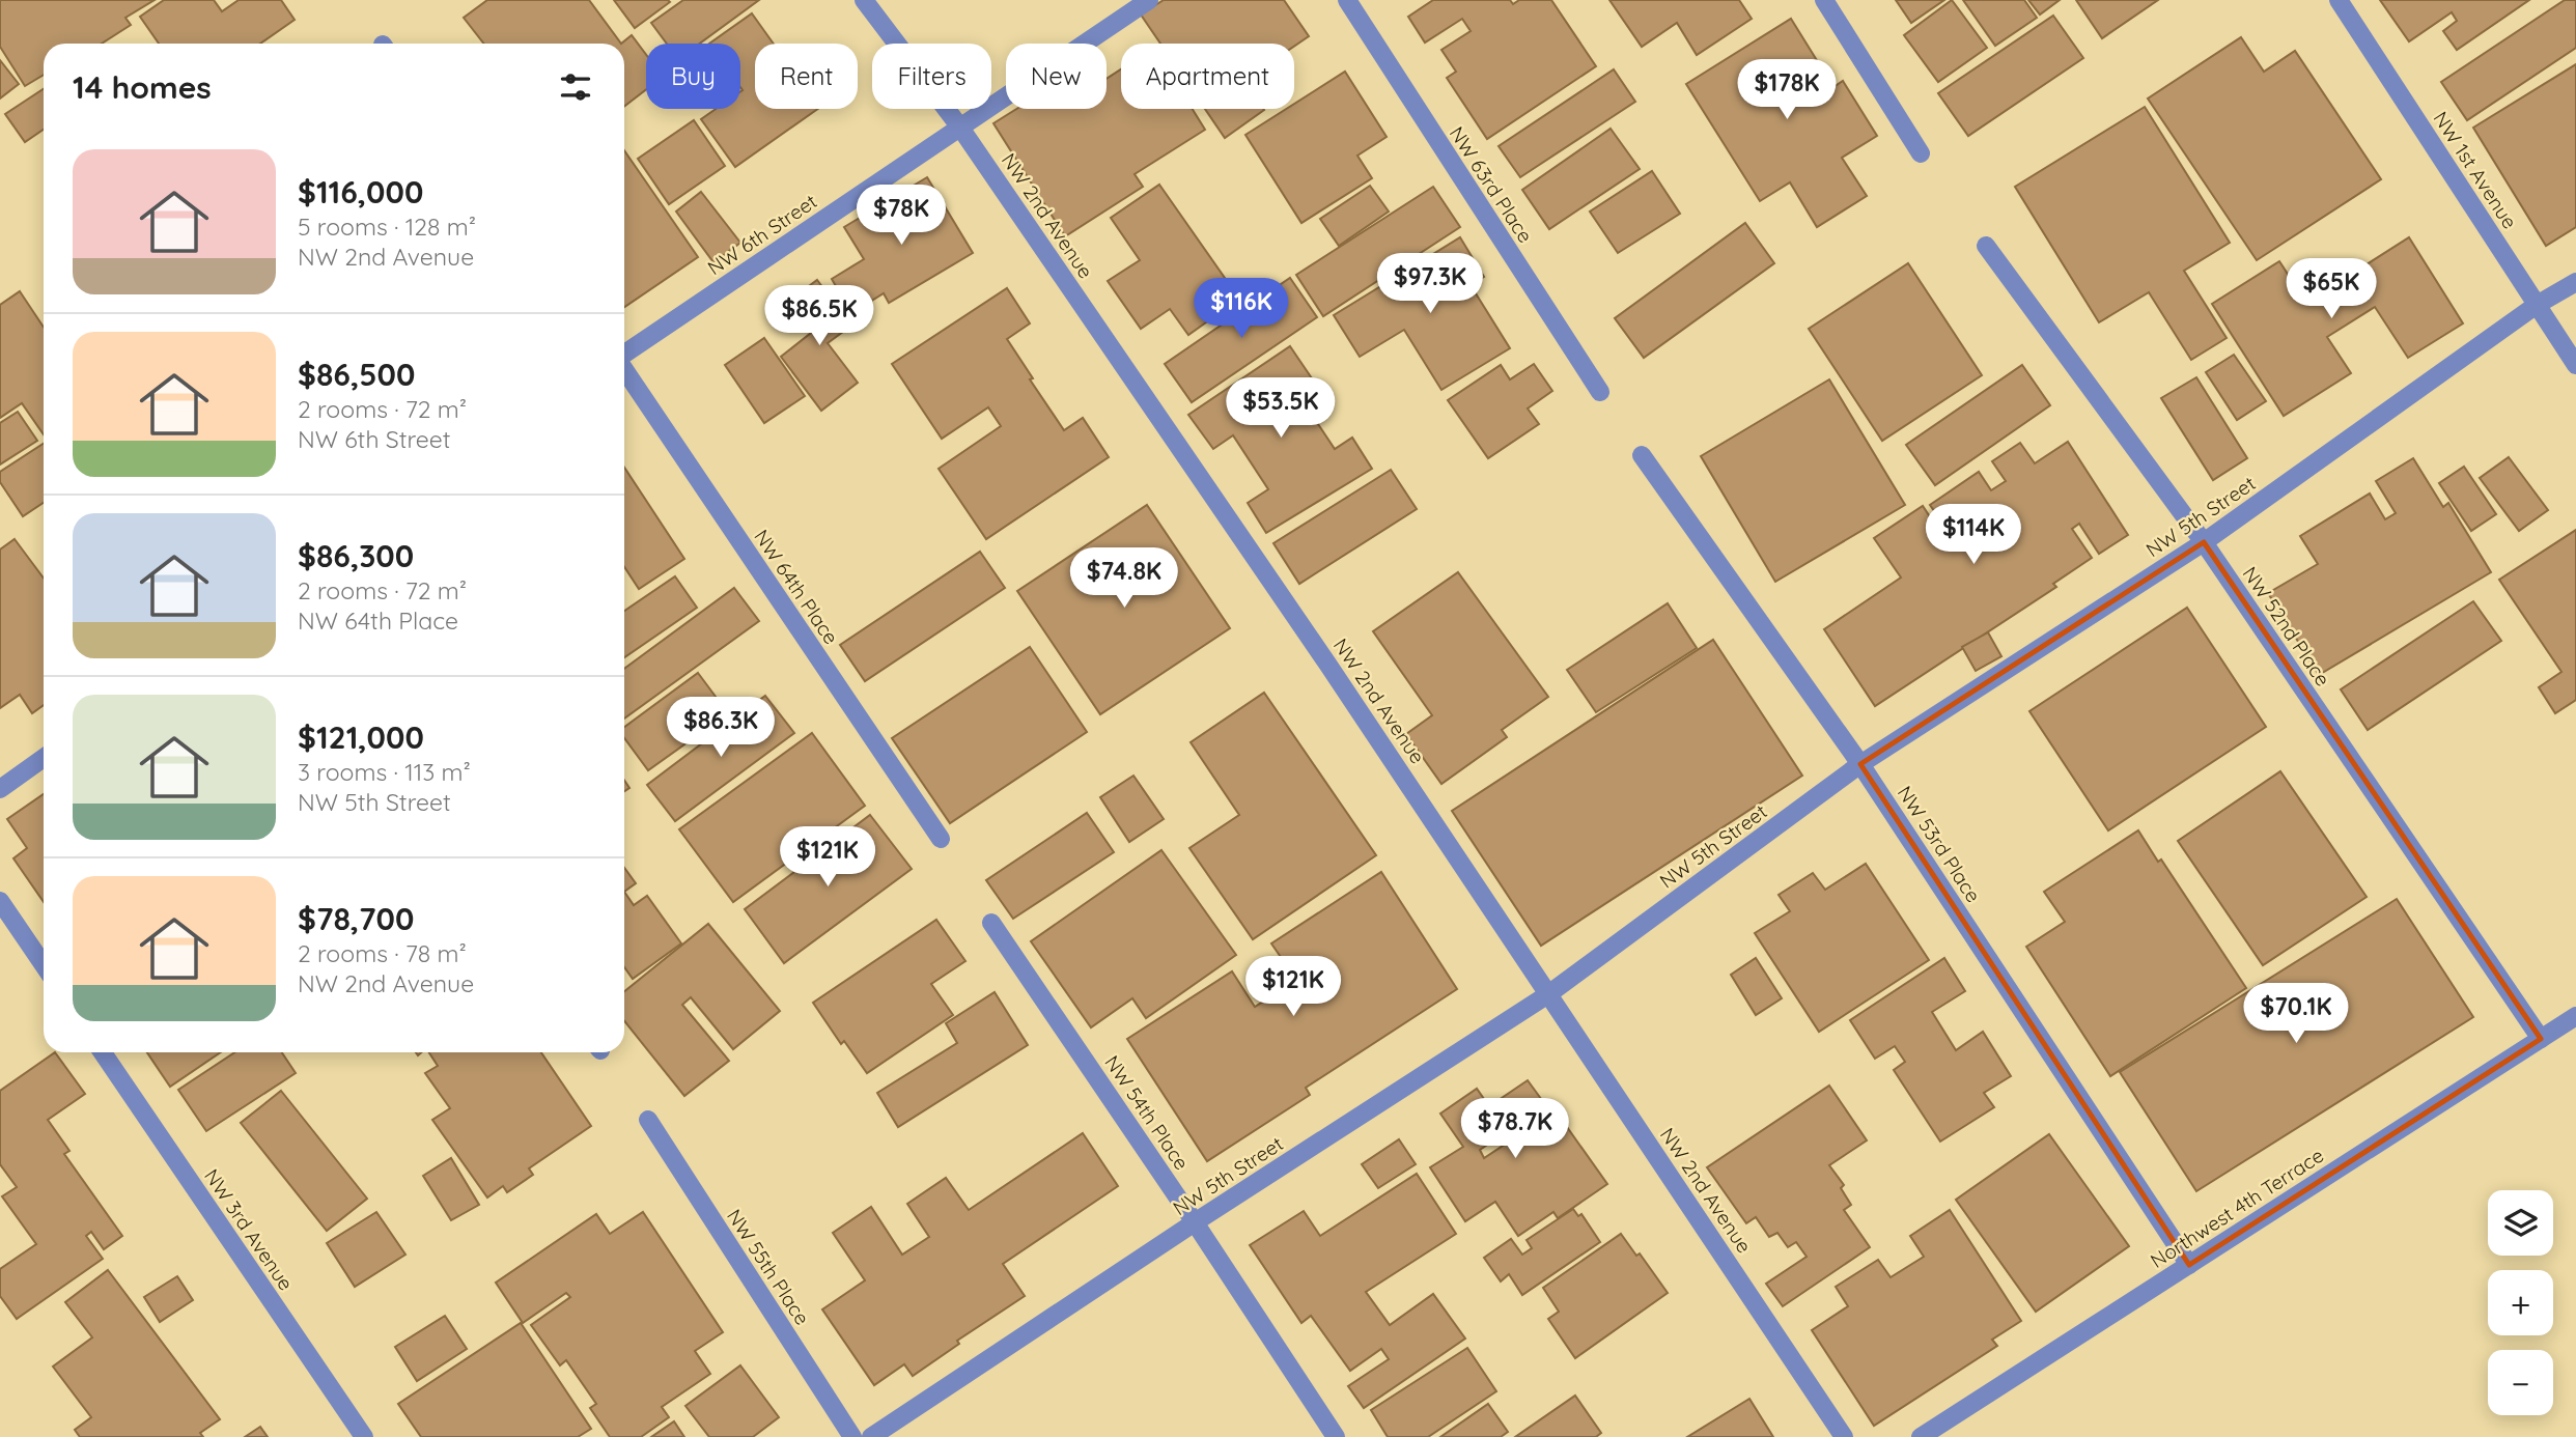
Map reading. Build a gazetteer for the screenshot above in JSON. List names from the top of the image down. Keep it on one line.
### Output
{"streets":{"street":["NW 1st Avenue","NW 63rd Place","NW 2nd Avenue","NW 6th Street","NW 5th Street","NW 64th Place","NW 52nd Place","NW 53rd Place","NW 54th Place","Northwest 4th Terrace","NW 3rd Avenue","NW 55th Place"]},"crossings":[["NW 1st Avenue","NW 5th Street"],["NW 2nd Avenue","NW 6th Street"],["NW 2nd Avenue","NW 5th Street"],["NW 5th Street","NW 52nd Place"],["NW 5th Street","NW 53rd Place"],["NW 5th Street","NW 54th Place"],["NW 52nd Place","Northwest 4th Terrace"],["NW 53rd Place","Northwest 4th Terrace"]],"page":{"chip":["Buy","Rent","Filters","New","Apartment"],"heading":"14 homes","price":["$178K","$78K","$97.3K","$65K","$116K","$86.5K","$53.5K","$114K","$74.8K","$86.3K","$121K","$121K","$70.1K","$78.7K"],"list":[{"name":"$116,000","note":"5 rooms · 128 m² · NW 2nd Avenue"},{"name":"$86,500","note":"2 rooms · 72 m² · NW 6th Street"},{"name":"$86,300","note":"2 rooms · 72 m² · NW 64th Place"},{"name":"$121,000","note":"3 rooms · 113 m² · NW 5th Street"},{"name":"$78,700","note":"2 rooms · 78 m² · NW 2nd Avenue"}],"map_buttons":["+","−"]}}
